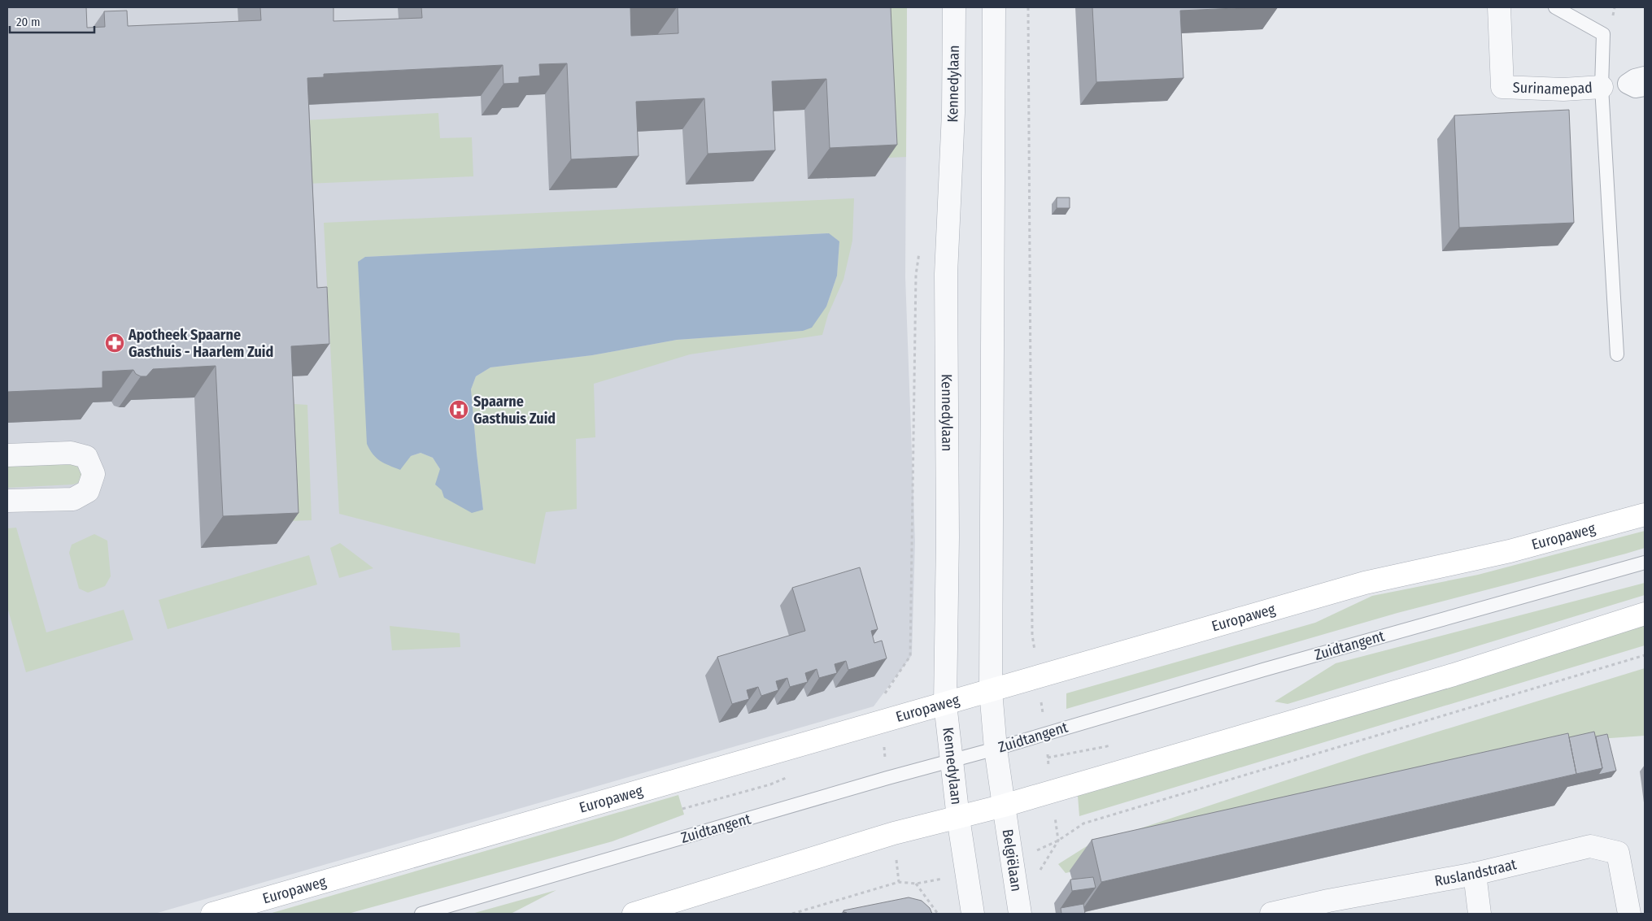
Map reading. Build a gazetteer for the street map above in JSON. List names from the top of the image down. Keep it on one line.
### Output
{"streets":{"main road":["Europaweg"],"street":["Kennedylaan","Surinamepad","Belgiëlaan","Ruslandstraat"],"lane":["Zuidtangent"]},"crossings":[["Kennedylaan","Europaweg"],["Kennedylaan","Zuidtangent"]],"places":{"pharmacy":["Apotheek Spaarne Gasthuis - Haarlem Zuid"],"hospital":["Spaarne Gasthuis Zuid"]},"scale_bar":"20 m"}
